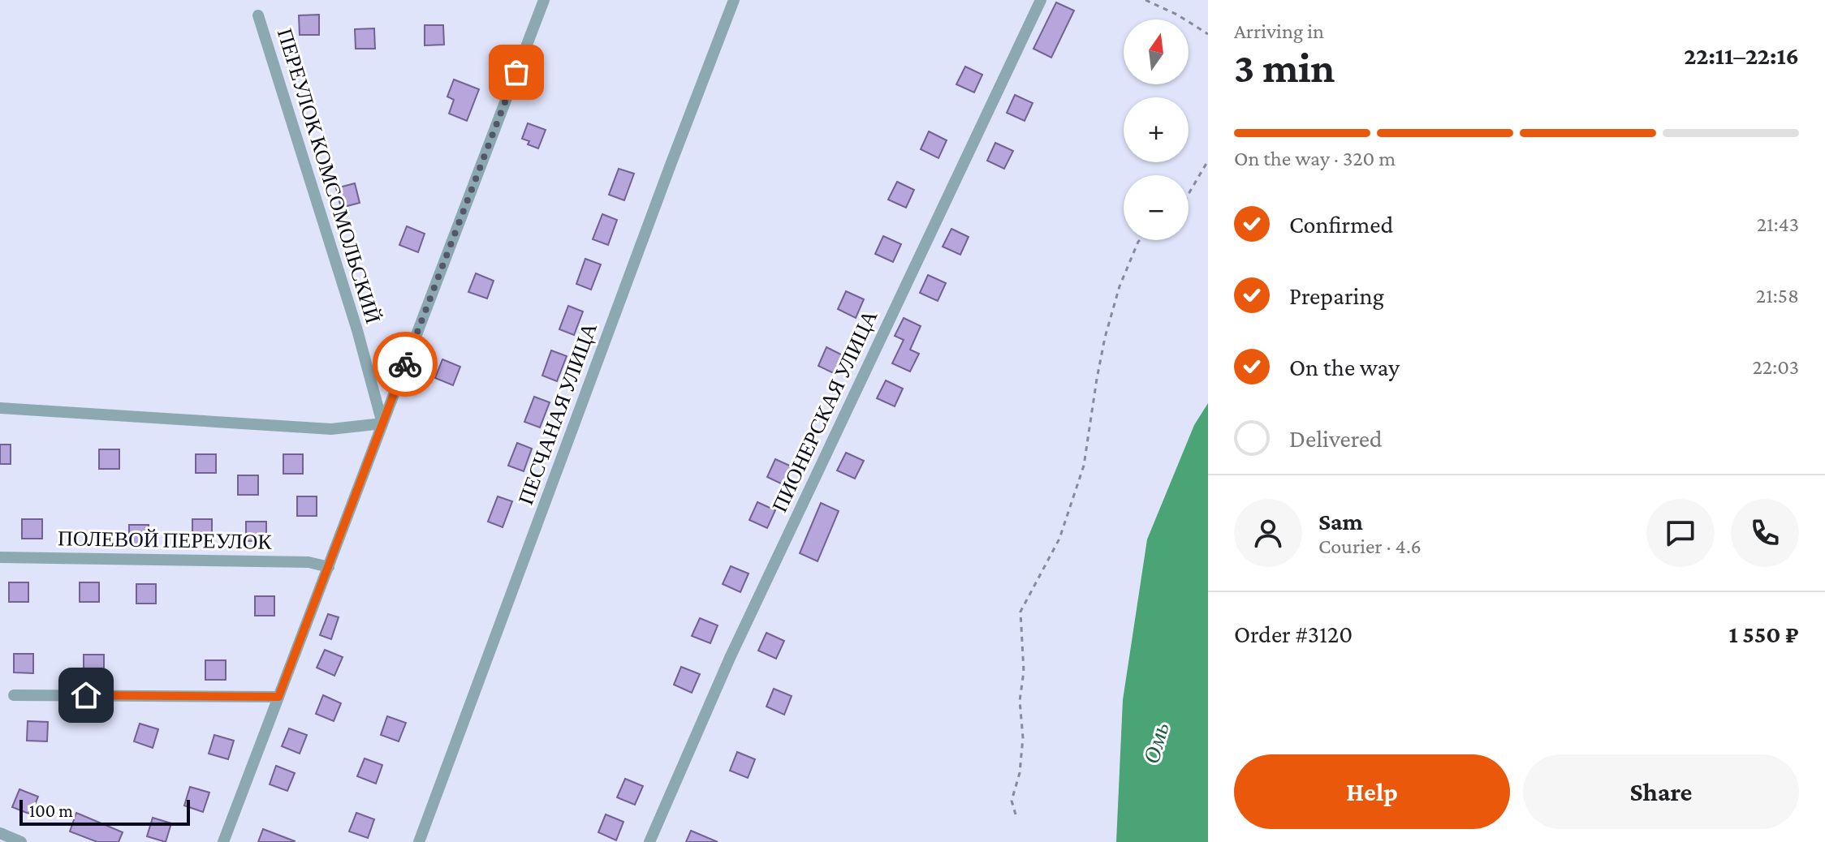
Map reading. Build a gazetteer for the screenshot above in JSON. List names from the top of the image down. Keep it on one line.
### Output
{"streets":{"street":["ПЕРЕУЛОК КОМСОМОЛЬСКИЙ","ПИОНЕРСКАЯ УЛИЦА","ПЕСЧАНАЯ УЛИЦА","ПОЛЕВОЙ ПЕРЕУЛОК"]},"water":["Омь"],"scale_bar":"100 m","north":"top","page":{"heading":["3 min","Arriving in","22:11–22:16"],"panel":["Sam","Courier · 4.6","Order #3120","1 550 ₽"],"map_buttons":["+","−"],"bar":"On the way · 320 m","list":[["Confirmed","21:43"],["Preparing","21:58"],["On the way","22:03"],"Delivered"],"buttons":["Help","Share"],"scale":"100 m"}}
